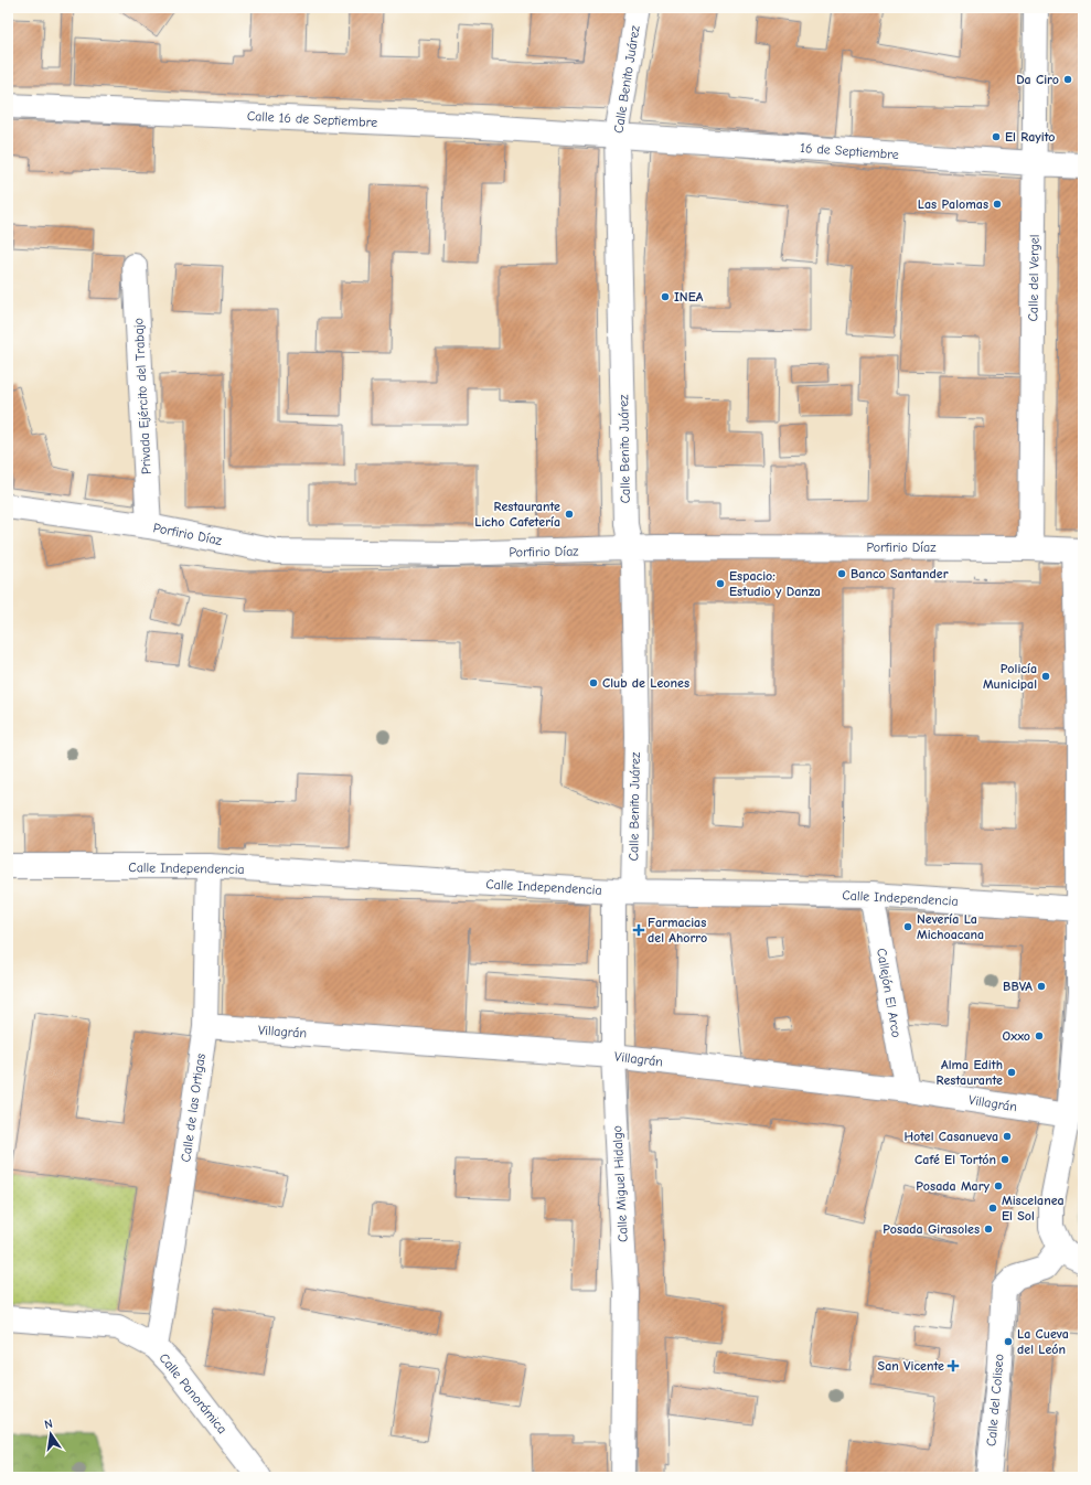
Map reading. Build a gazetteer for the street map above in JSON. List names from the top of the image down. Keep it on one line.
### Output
{"streets":{"street":["Calle Benito Juárez","Calle 16 de Septiembre","16 de Septiembre","Calle del Vergel","Privada Ejército del Trabajo","Porfirio Díaz","Calle Independencia","Callejón El Arco","Villagrán","Calle de las Ortigas","Calle Miguel Hidalgo","Calle Panorámica","Calle del Coliseo"]},"crossings":[["Calle Benito Juárez","Calle 16 de Septiembre"],["Calle Benito Juárez","16 de Septiembre"],["Calle Benito Juárez","Porfirio Díaz"],["Calle Benito Juárez","Calle Independencia"],["Calle Benito Juárez","Calle Miguel Hidalgo"],["Calle 16 de Septiembre","16 de Septiembre"],["16 de Septiembre","Calle del Vergel"],["Calle del Vergel","Porfirio Díaz"],["Privada Ejército del Trabajo","Porfirio Díaz"],["Calle Independencia","Callejón El Arco"],["Calle Independencia","Calle de las Ortigas"],["Calle Independencia","Calle Miguel Hidalgo"],["Callejón El Arco","Villagrán"],["Villagrán","Calle de las Ortigas"],["Villagrán","Calle Miguel Hidalgo"],["Calle de las Ortigas","Calle Panorámica"]],"places":{"other":["Da Ciro","El Rayito","Las Palomas","INEA","Restaurante Licho Cafetería","Banco Santander","Espacio: Estudio y Danza","Policía Municipal","Club de Leones","Nevería La Michoacana","BBVA","Oxxo","Alma Edith Restaurante","Hotel Casanueva","Café El Tortón","Posada Mary","Miscelanea El Sol","Posada Girasoles","La Cueva del León"],"health":["Farmacias del Ahorro","San Vicente"]},"north":"top"}
